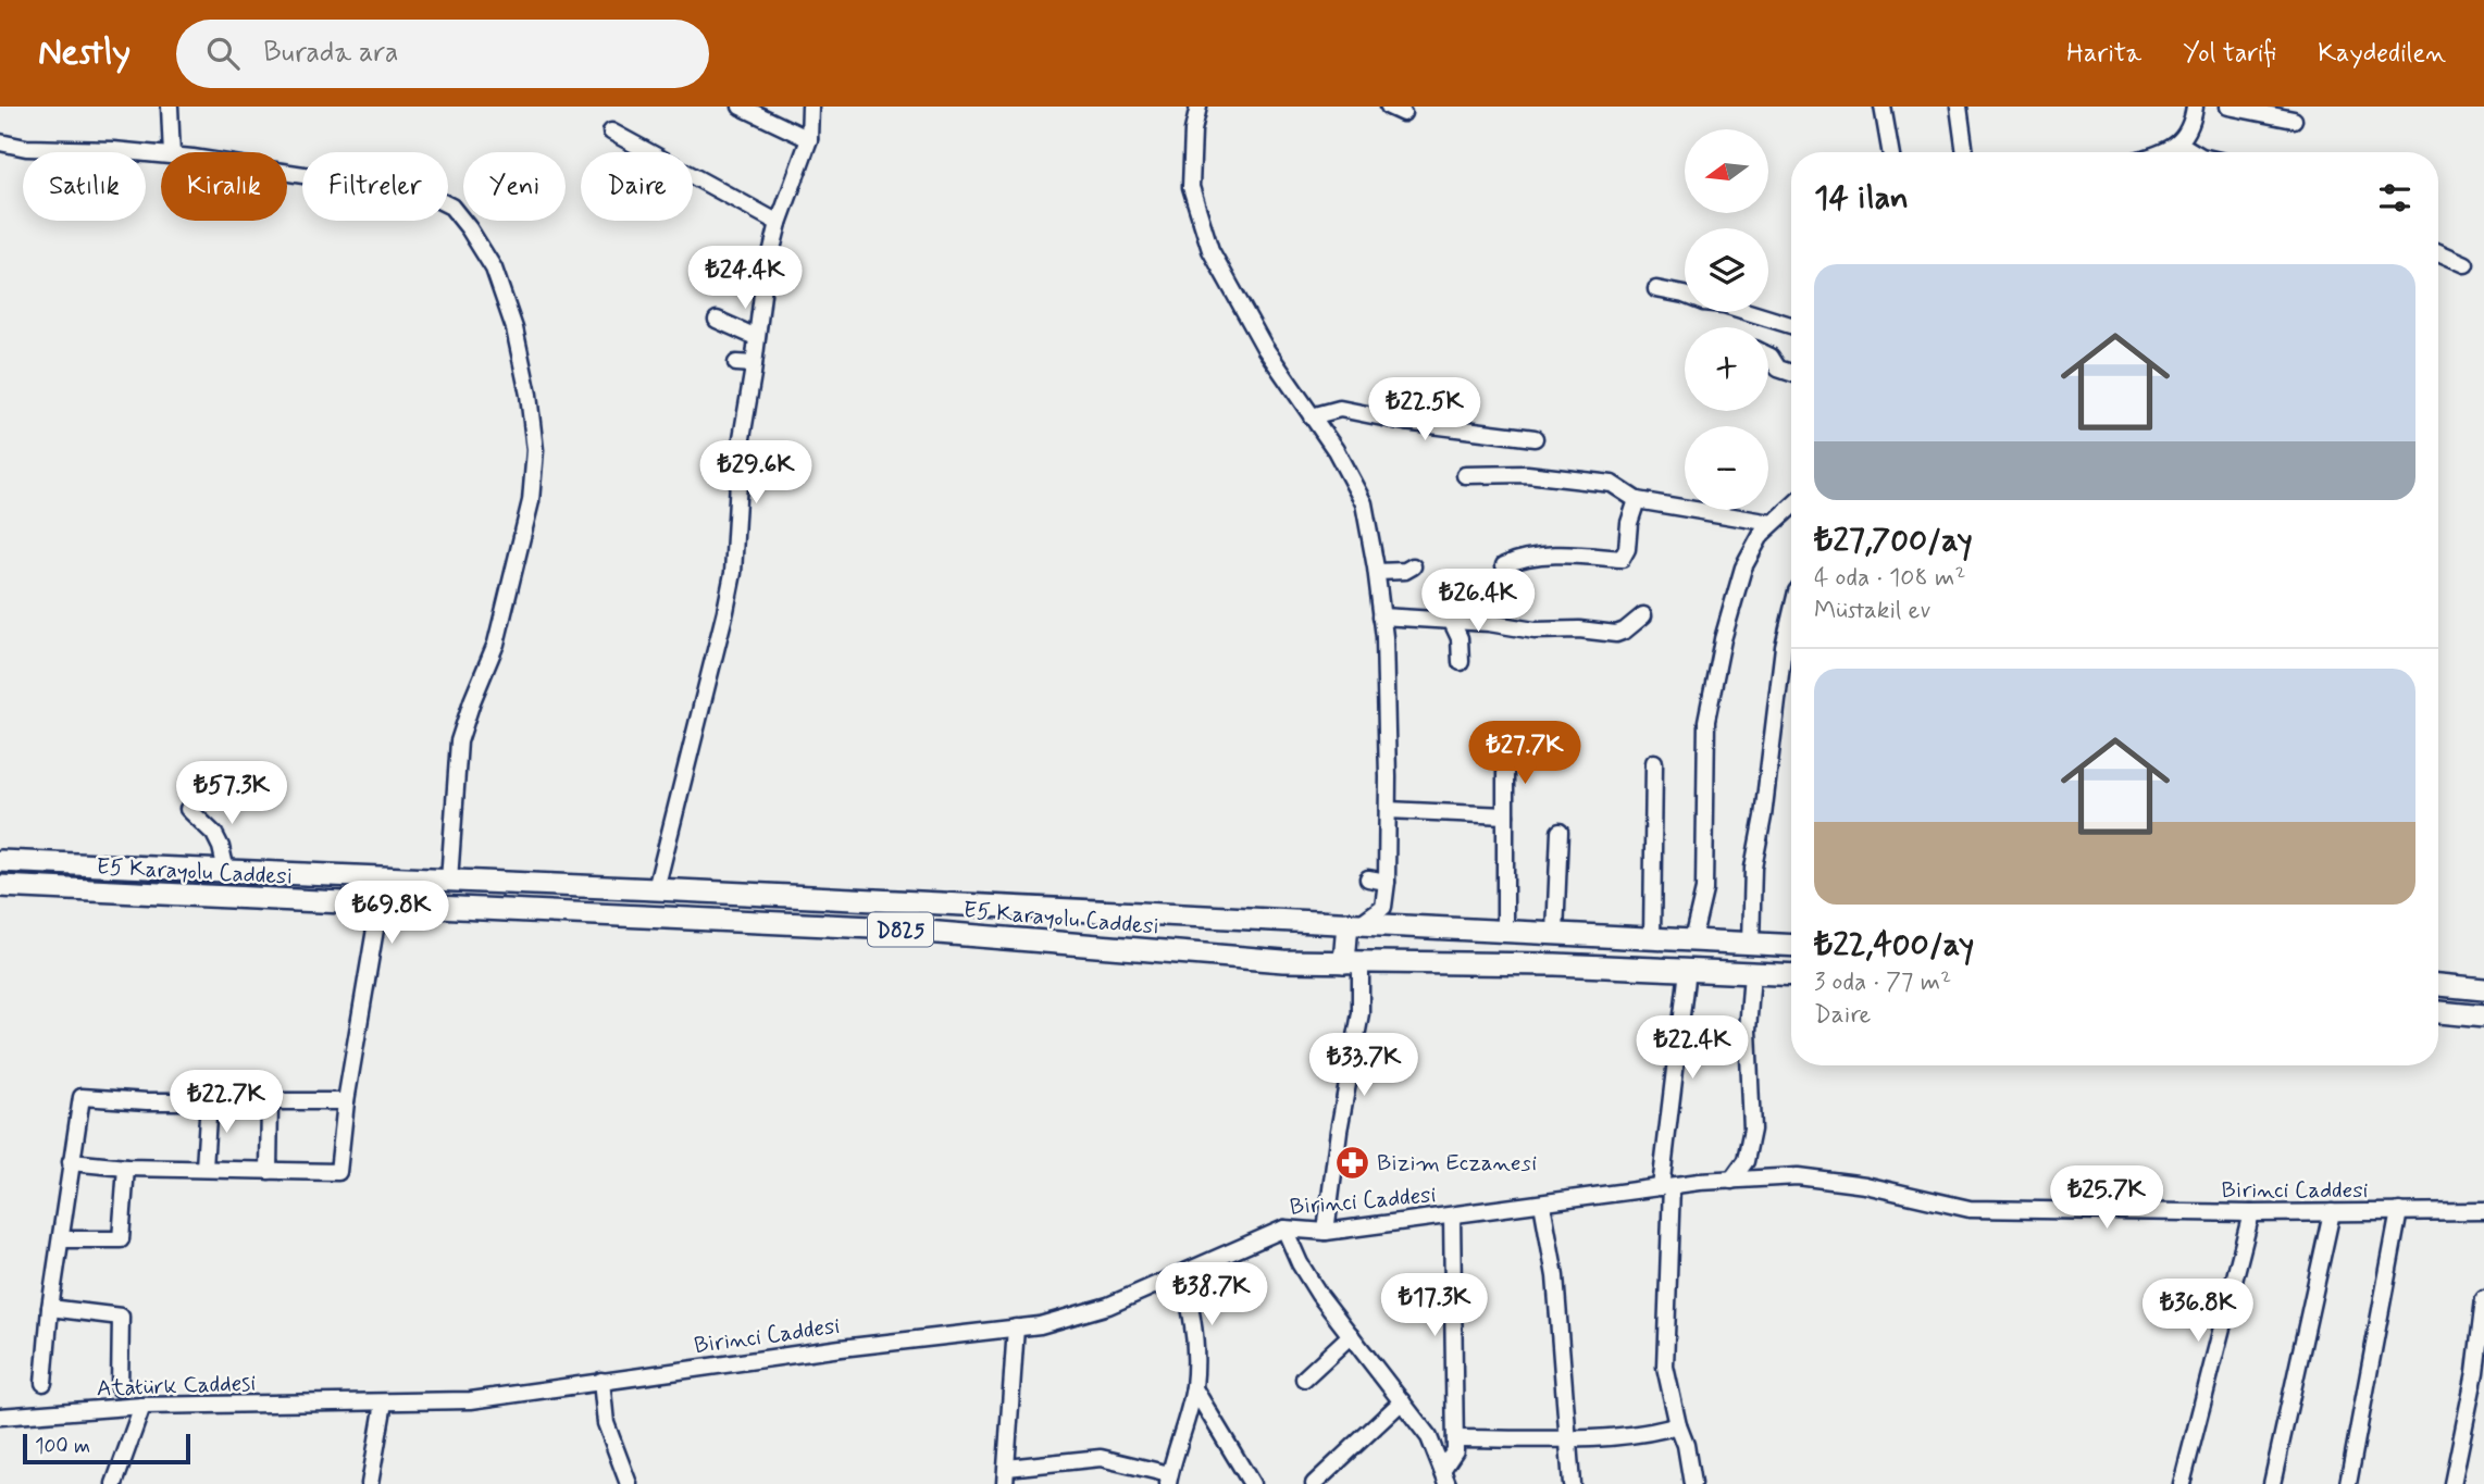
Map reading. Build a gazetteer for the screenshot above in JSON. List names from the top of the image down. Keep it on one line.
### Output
{"streets":{"highway":["E5 Karayolu Caddesi","D825"],"street":["Birinci Caddesi","Atatürk Caddesi"]},"crossings":[["Birinci Caddesi","Atatürk Caddesi"]],"places":{"pharmacy":["Bizim Eczanesi"]},"scale_bar":"100 m","north":"left","page":{"header":"Nestly","search":"Burada ara","nav":["Harita","Yol tarifi","Kaydedilen"],"map_buttons":["+","−"],"chip":["Satılık","Kiralık","Filtreler","Yeni","Daire"],"heading":"14 ilan","list":[{"name":"₺27,700/ay","note":"4 oda · 108 m² · Müstakil ev"},{"name":"₺22,400/ay","note":"3 oda · 77 m² · Daire"}],"price":["₺24.4K","₺22.5K","₺29.6K","₺26.4K","₺27.7K","₺57.3K","₺69.8K","₺22.4K","₺33.7K","₺22.7K","₺25.7K","₺38.7K","₺17.3K","₺36.8K"],"scale":"100 m"}}
